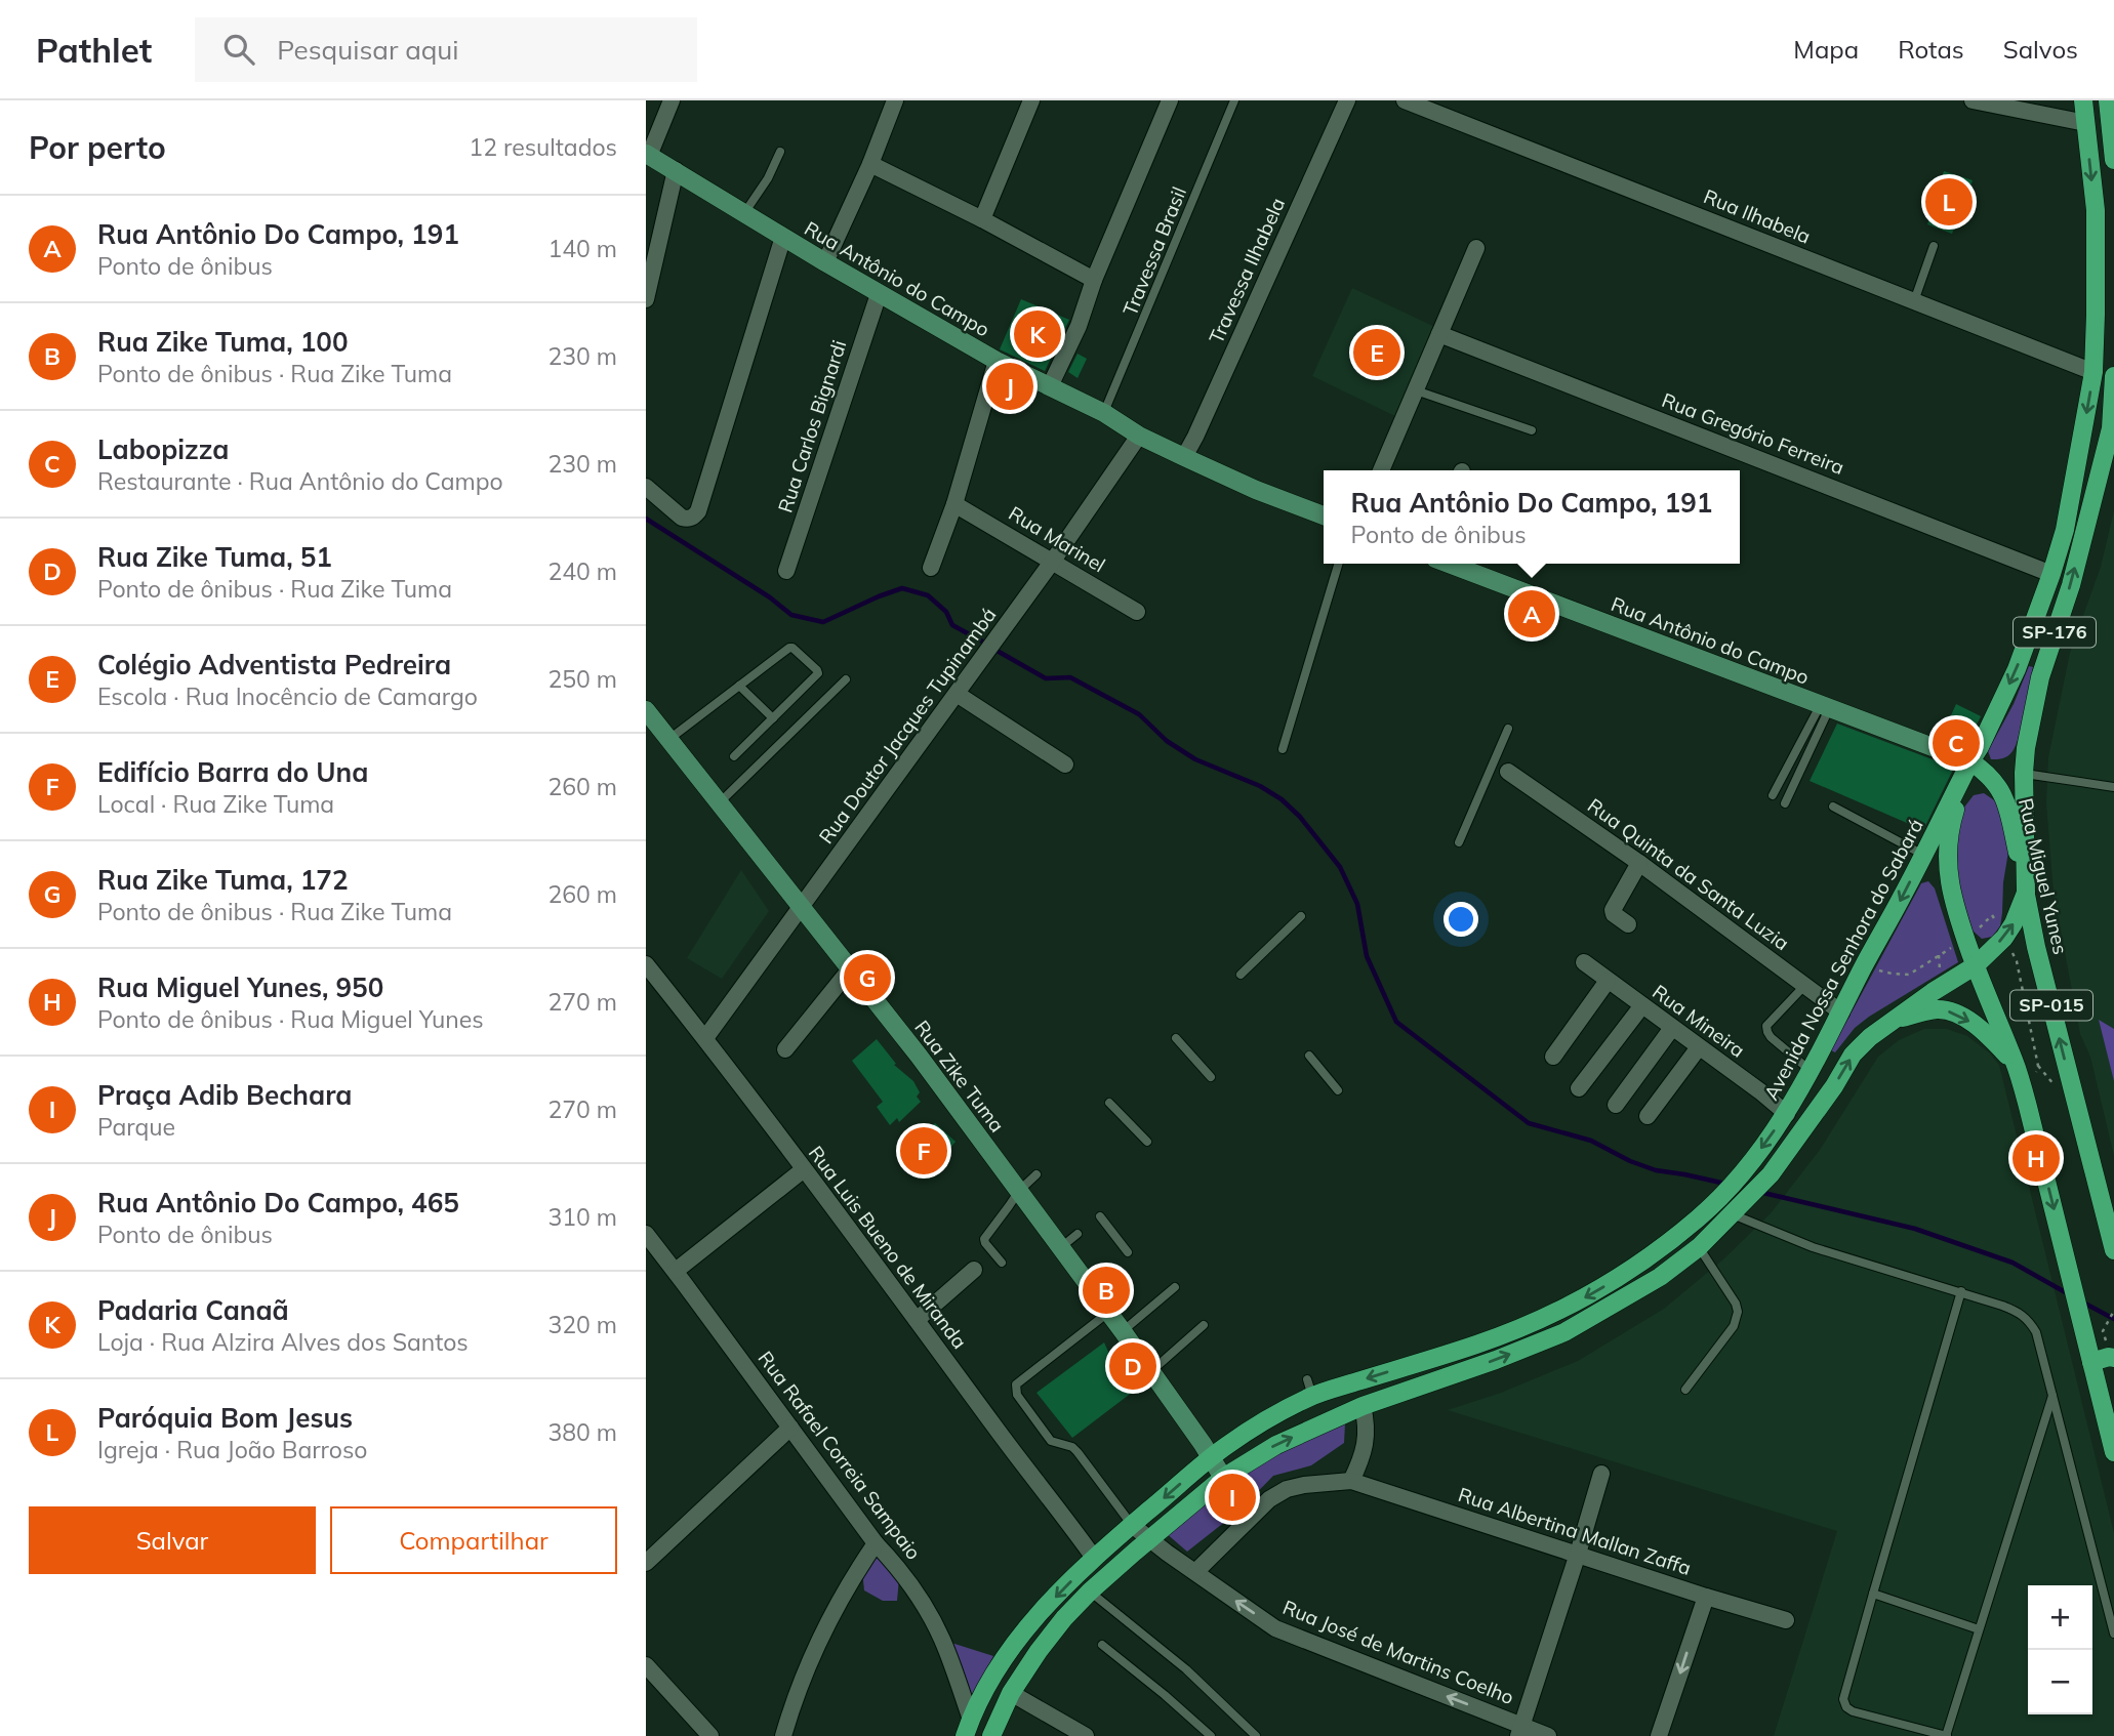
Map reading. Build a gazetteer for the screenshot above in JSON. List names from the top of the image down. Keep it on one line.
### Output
{"streets":{"main road":["SP-176","Rua Miguel Yunes","Avenida Nossa Senhora do Sabará","SP-015"],"street":["Rua Ilhabela","Travessa Ilhabela","Rua Antônio do Campo","Rua Carlos Bignardi","Rua Gregório Ferreira","Rua Marinel","Rua Doutor Jacques Tupinambá","Rua Quinta da Santa Luzia","Rua Mineira","Rua Zike Tuma","Rua Luis Bueno de Miranda","Rua Rafael Correia Sampaio","Rua Albertina Mallan Zaffa","Rua José de Martins Coelho"],"lane":["Travessa Brasil"]},"crossings":[["Rua Ilhabela","SP-176"],["Travessa Brasil","Rua Antônio do Campo"],["Travessa Ilhabela","Rua Antônio do Campo"],["Rua Antônio do Campo","Rua Carlos Bignardi"],["Rua Antônio do Campo","SP-176"],["Rua Antônio do Campo","Rua Doutor Jacques Tupinambá"],["Rua Antônio do Campo","Rua Miguel Yunes"],["Rua Antônio do Campo","Avenida Nossa Senhora do Sabará"],["Rua Antônio do Campo","SP-015"],["Rua Gregório Ferreira","SP-176"],["Rua Marinel","Rua Doutor Jacques Tupinambá"],["SP-176","Rua Miguel Yunes"],["SP-176","Avenida Nossa Senhora do Sabará"],["SP-176","SP-015"],["Rua Doutor Jacques Tupinambá","Rua Zike Tuma"],["Rua Doutor Jacques Tupinambá","Rua Luis Bueno de Miranda"],["Rua Quinta da Santa Luzia","Avenida Nossa Senhora do Sabará"],["Rua Miguel Yunes","Avenida Nossa Senhora do Sabará"],["Rua Miguel Yunes","SP-015"],["Avenida Nossa Senhora do Sabará","SP-015"],["Avenida Nossa Senhora do Sabará","Rua Mineira"],["Avenida Nossa Senhora do Sabará","Rua Zike Tuma"],["Avenida Nossa Senhora do Sabará","Rua Luis Bueno de Miranda"],["Avenida Nossa Senhora do Sabará","Rua Rafael Correia Sampaio"],["Avenida Nossa Senhora do Sabará","Rua José de Martins Coelho"]],"one_way":["Rua José de Martins Coelho"],"page":{"header":"Pathlet","search":"Pesquisar aqui","nav":["Mapa","Rotas","Salvos"],"heading":["Por perto","12 resultados"],"pins":["L","K","E","J","A","C","G","F","H","B","D","I"],"list":[{"mark":"A","name":"Rua Antônio Do Campo, 191","note":"Ponto de ônibus","value":"140 m"},{"mark":"B","name":"Rua Zike Tuma, 100","note":"Ponto de ônibus · Rua Zike Tuma","value":"230 m"},{"mark":"C","name":"Labopizza","note":"Restaurante · Rua Antônio do Campo","value":"230 m"},{"mark":"D","name":"Rua Zike Tuma, 51","note":"Ponto de ônibus · Rua Zike Tuma","value":"240 m"},{"mark":"E","name":"Colégio Adventista Pedreira","note":"Escola · Rua Inocêncio de Camargo","value":"250 m"},{"mark":"F","name":"Edifício Barra do Una","note":"Local · Rua Zike Tuma","value":"260 m"},{"mark":"G","name":"Rua Zike Tuma, 172","note":"Ponto de ônibus · Rua Zike Tuma","value":"260 m"},{"mark":"H","name":"Rua Miguel Yunes, 950","note":"Ponto de ônibus · Rua Miguel Yunes","value":"270 m"},{"mark":"I","name":"Praça Adib Bechara","note":"Parque","value":"270 m"},{"mark":"J","name":"Rua Antônio Do Campo, 465","note":"Ponto de ônibus","value":"310 m"},{"mark":"K","name":"Padaria Canaã","note":"Loja · Rua Alzira Alves dos Santos","value":"320 m"},{"mark":"L","name":"Paróquia Bom Jesus","note":"Igreja · Rua João Barroso","value":"380 m"}],"popup":["Rua Antônio Do Campo, 191","Ponto de ônibus"],"buttons":["Salvar","Compartilhar"],"map_buttons":["+","−"]}}
